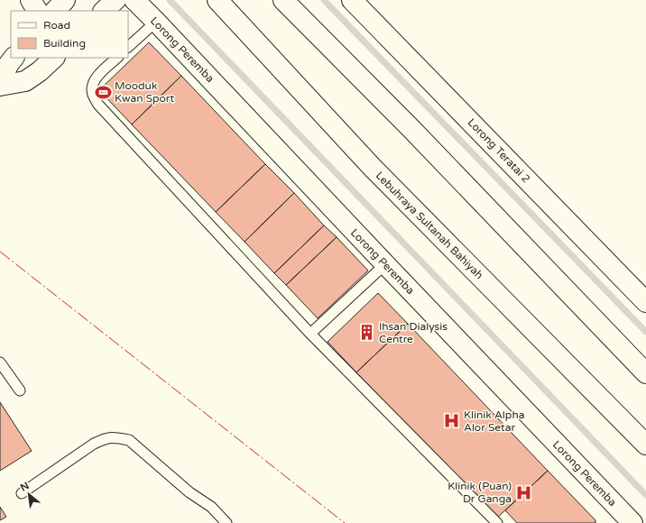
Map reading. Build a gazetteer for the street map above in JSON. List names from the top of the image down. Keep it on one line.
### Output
{"streets":{"street":["Lorong Peremba","Lorong Teratai 2","Lebuhraya Sultanah Bahiyah"]},"places":{"sports":["Mooduk Kwan Sport"],"building":["Ihsan Dialysis Centre"],"hospital":["Klinik Alpha Alor Setar","Klinik (Puan) Dr Ganga"]},"legend":["Road","Building"],"north":"top left"}
